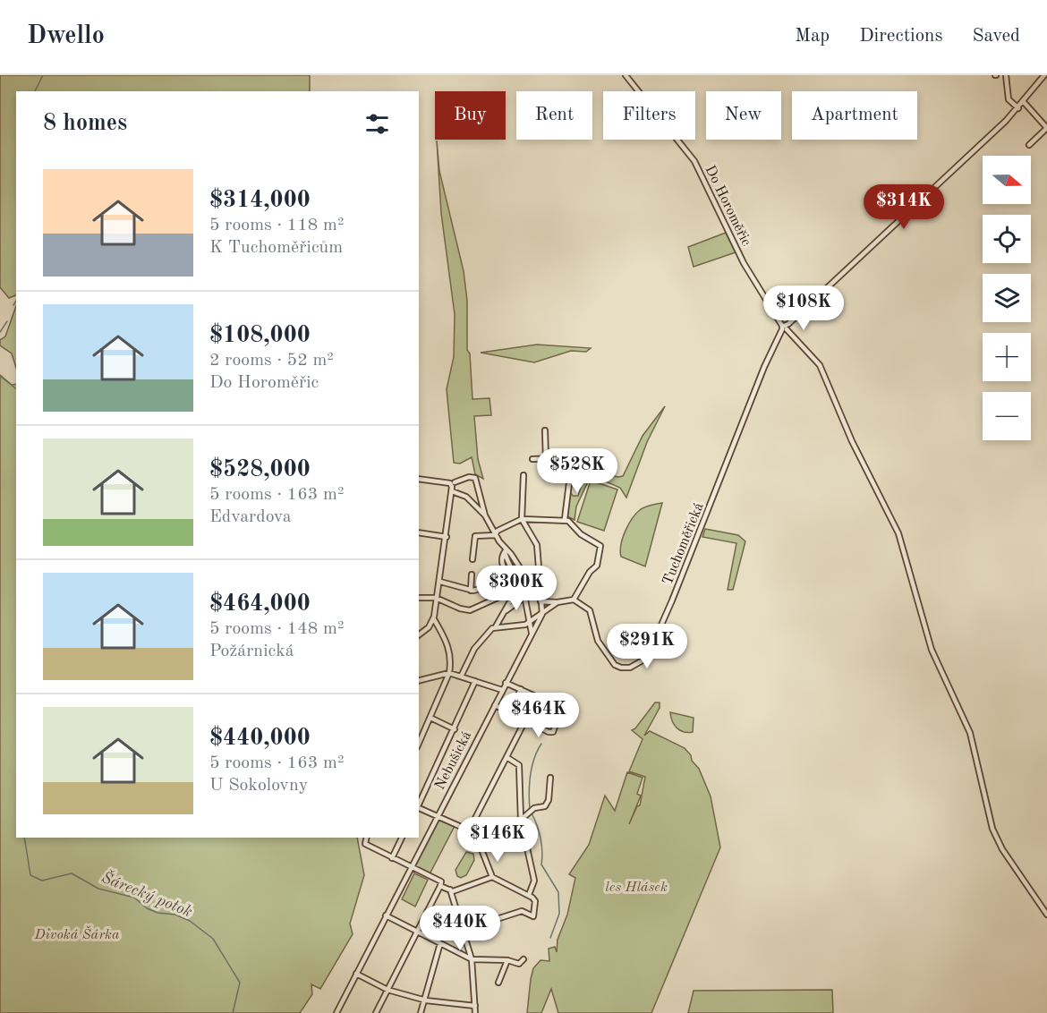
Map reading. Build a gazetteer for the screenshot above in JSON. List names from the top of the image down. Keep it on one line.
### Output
{"streets":{"street":["Do Horoměřic","Tuchoměřická","Nebušická"]},"crossings":[["Do Horoměřic","Tuchoměřická"]],"water":["Šárecký potok"],"parks":["les Hlásek","Divoká Šárka"],"north":"right","page":{"header":"Dwello","nav":["Map","Directions","Saved"],"chip":["Buy","Rent","Filters","New","Apartment"],"heading":"8 homes","map_buttons":["+","−"],"list":[{"name":"$314,000","note":"5 rooms · 118 m² · K Tuchoměřicům"},{"name":"$108,000","note":"2 rooms · 52 m² · Do Horoměřic"},{"name":"$528,000","note":"5 rooms · 163 m² · Edvardova"},{"name":"$464,000","note":"5 rooms · 148 m² · Požárnická"},{"name":"$440,000","note":"5 rooms · 163 m² · U Sokolovny"}],"price":["$314K","$108K","$528K","$300K","$291K","$464K","$146K","$440K"]}}
